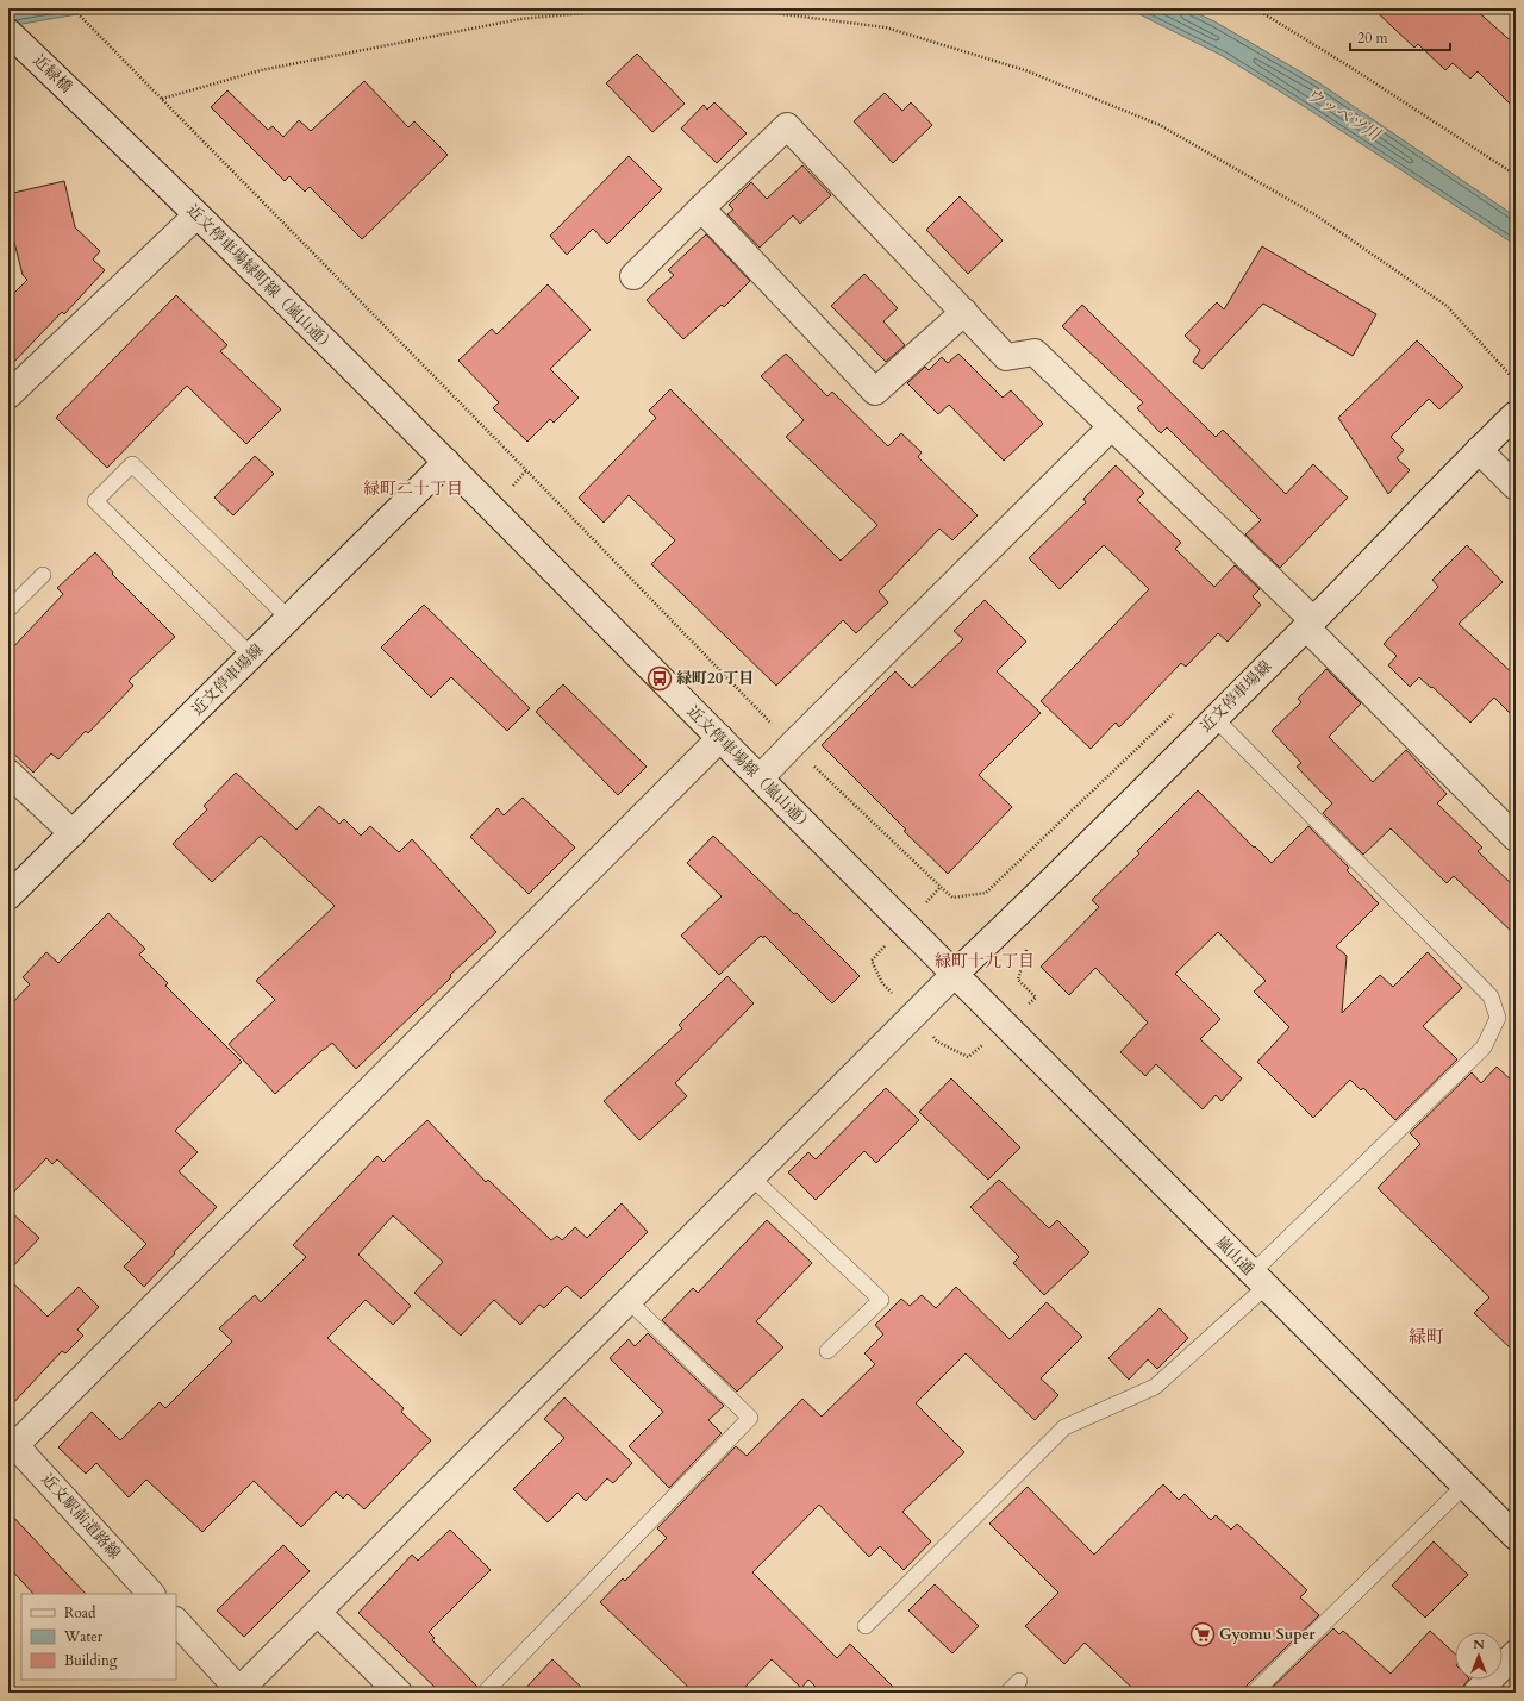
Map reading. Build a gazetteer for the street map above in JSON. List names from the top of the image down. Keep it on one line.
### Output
{"streets":{"street":["近緑橋","近文停車場緑町線（嵐山通）","近文停車場線","近文停車場線（嵐山通）","嵐山通","近文駅前道路線"]},"crossings":[["近緑橋","近文停車場緑町線（嵐山通）"],["近文停車場緑町線（嵐山通）","近文停車場線"],["近文停車場緑町線（嵐山通）","近文停車場線（嵐山通）"],["近文停車場線","近文停車場線（嵐山通）"],["近文停車場線","嵐山通"],["近文停車場線（嵐山通）","嵐山通"]],"districts":["緑町二十丁目","緑町十九丁目","緑町"],"water":["ウッペツ川"],"places":{"bus stop":["緑町20丁目"],"supermarket":["Gyomu Super"]},"legend":["Road","Water","Building"],"scale_bar":"20 m","north":"top"}
